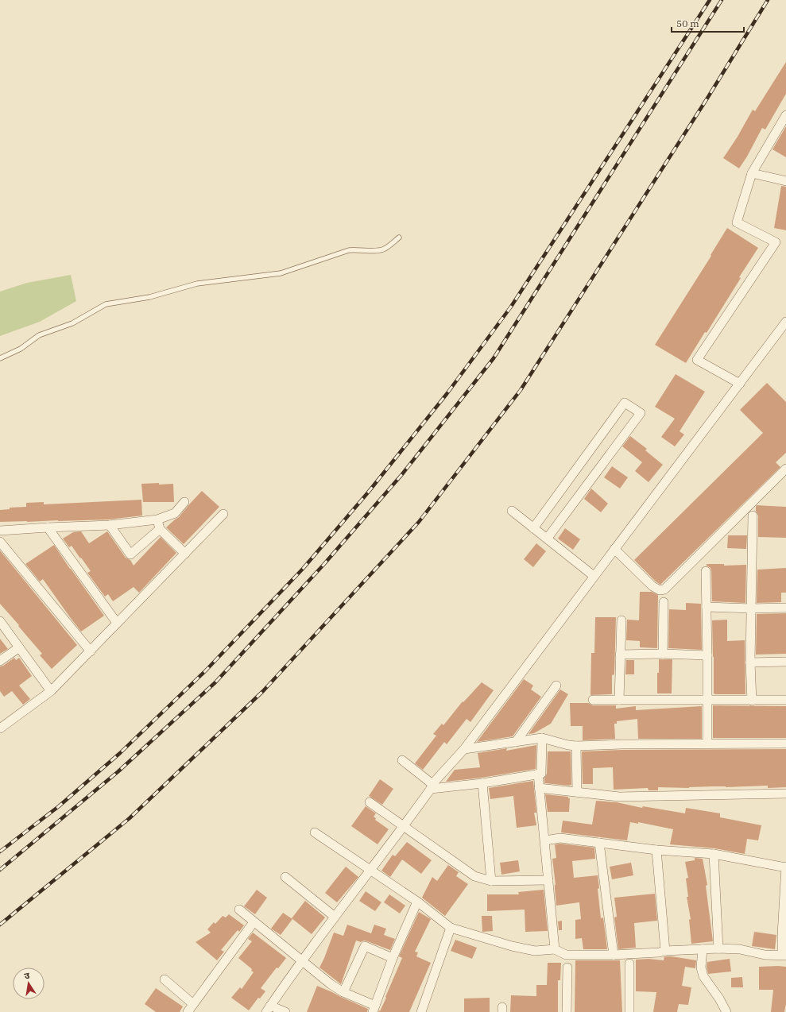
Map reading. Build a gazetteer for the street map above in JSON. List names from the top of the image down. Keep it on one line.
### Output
{"scale_bar":"50 m","north":"top"}
